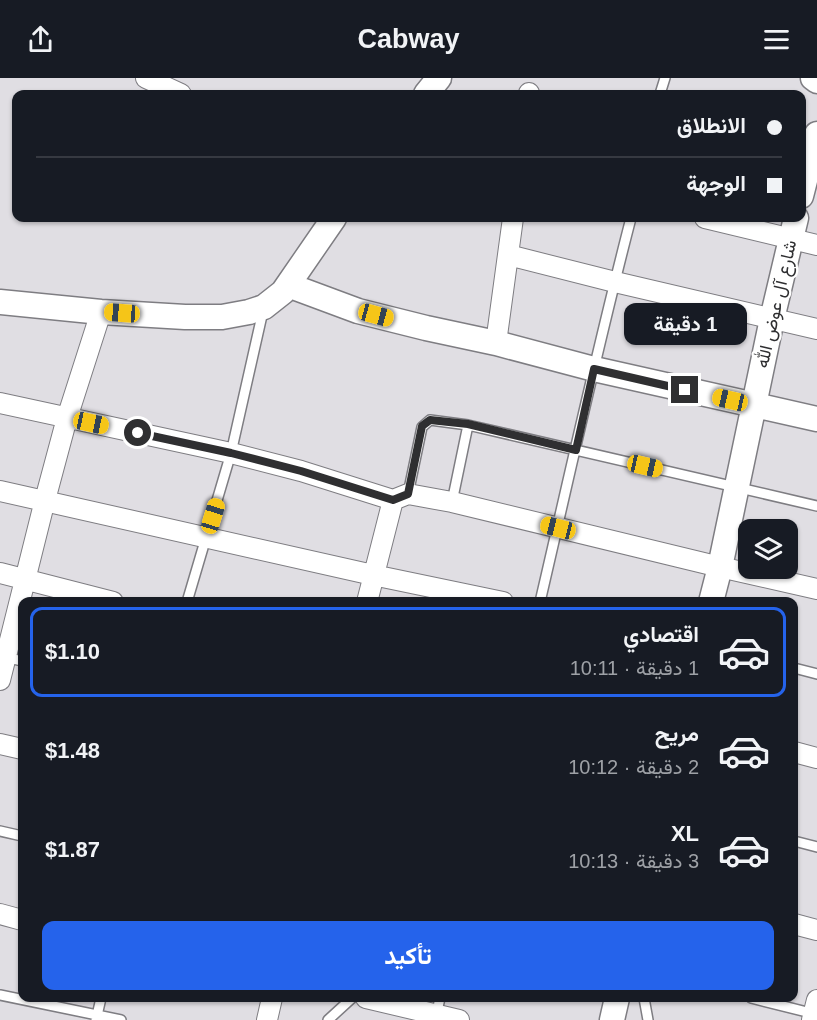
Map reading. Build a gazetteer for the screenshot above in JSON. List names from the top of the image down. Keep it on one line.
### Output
{"streets":{"street":["شارع آل عوض الله"]},"page":{"header":"Cabway","banner":["الانطلاق","الوجهة"],"bubble":"1 دقيقة","list":[{"name":"اقتصادي","note":"1 دقيقة · 10:11","value":"$1.10"},{"name":"مريح","note":"2 دقيقة · 10:12","value":"$1.48"},{"name":"XL","note":"3 دقيقة · 10:13","value":"$1.87"}],"buttons":"تأكيد"}}
